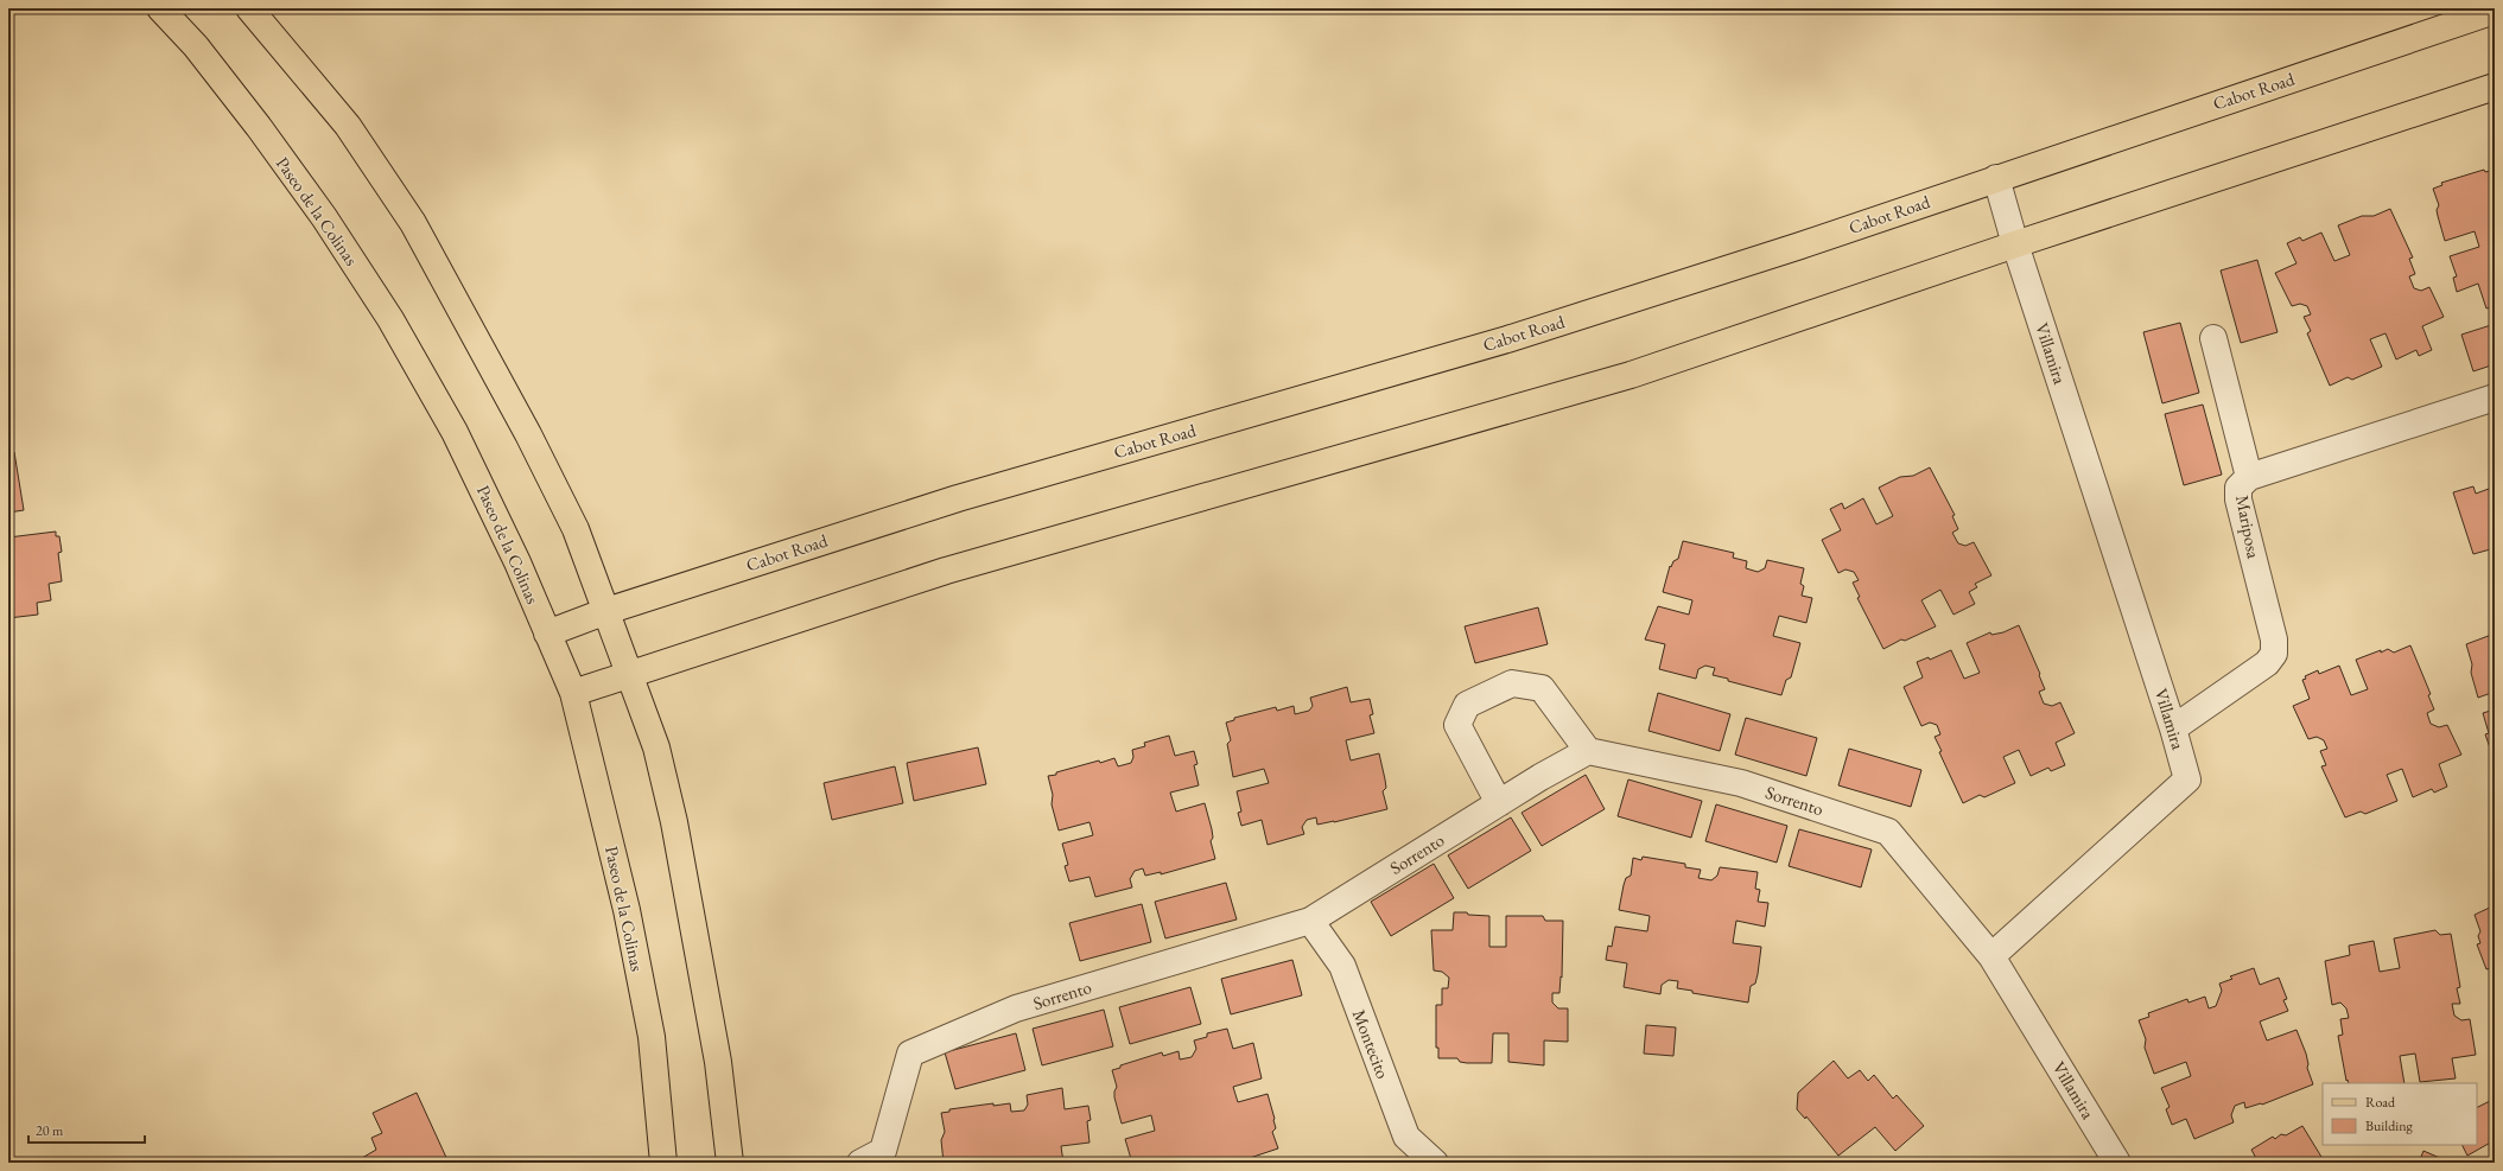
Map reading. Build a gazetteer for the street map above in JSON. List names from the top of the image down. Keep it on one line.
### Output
{"streets":{"main road":["Cabot Road","Paseo de la Colinas"],"street":["Villamira","Mariposa","Sorrento","Montecito"]},"crossings":[["Cabot Road","Paseo de la Colinas"],["Cabot Road","Villamira"],["Villamira","Mariposa"],["Villamira","Sorrento"],["Sorrento","Montecito"]],"legend":["Road","Building"],"scale_bar":"20 m"}
